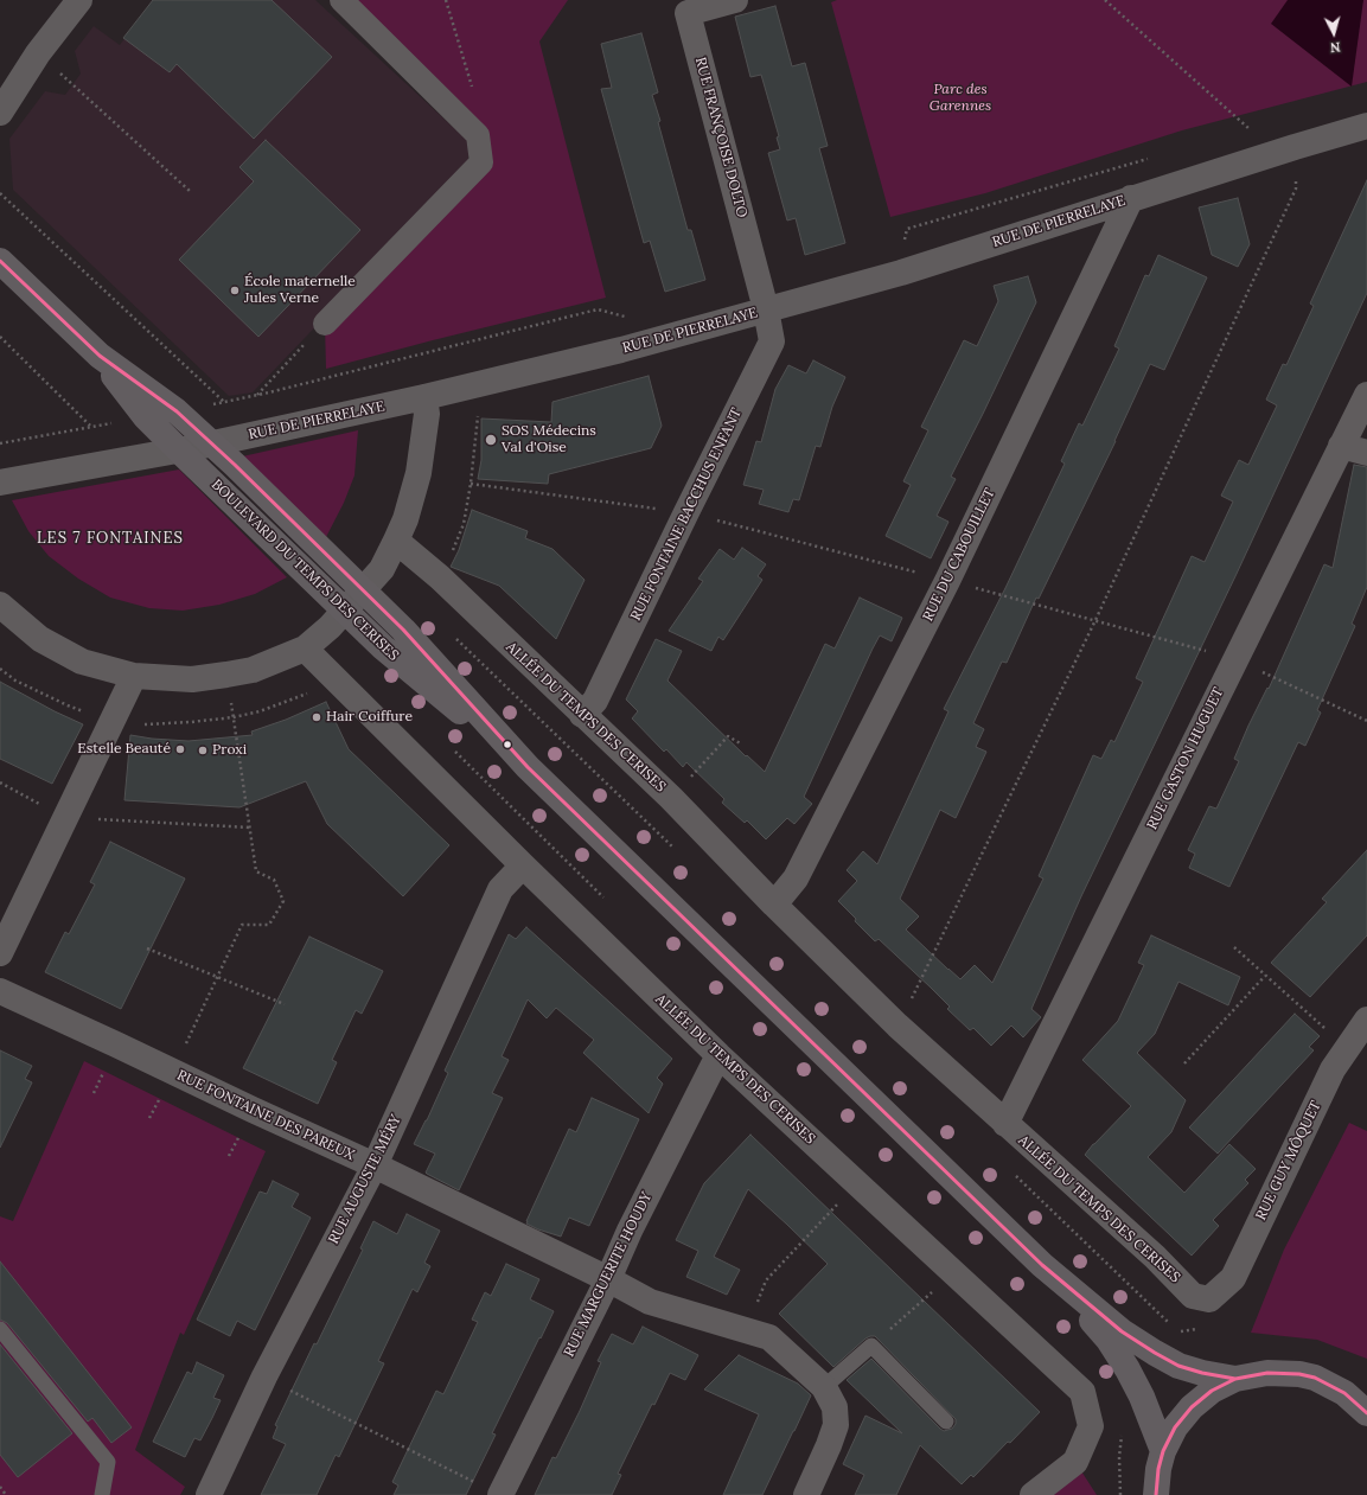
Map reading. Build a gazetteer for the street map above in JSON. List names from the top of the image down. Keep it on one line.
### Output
{"streets":{"main road":["BOULEVARD DU TEMPS DES CERISES"],"street":["RUE FRANÇOISE DOLTO","RUE DE PIERRELAYE","RUE FONTAINE BACCHUS ENFANT","RUE DU CABOUILLET","ALLÉE DU TEMPS DES CERISES","RUE GASTON HUGUET","RUE FONTAINE DES PAREUX","RUE GUY MÔQUET","RUE AUGUSTE MÉRY","RUE MARGUERITE HOUDY"]},"crossings":[["RUE FRANÇOISE DOLTO","RUE DE PIERRELAYE"],["RUE FRANÇOISE DOLTO","RUE FONTAINE BACCHUS ENFANT"],["RUE DE PIERRELAYE","RUE FONTAINE BACCHUS ENFANT"],["RUE DE PIERRELAYE","RUE DU CABOUILLET"],["RUE DE PIERRELAYE","BOULEVARD DU TEMPS DES CERISES"],["RUE FONTAINE BACCHUS ENFANT","ALLÉE DU TEMPS DES CERISES"],["RUE DU CABOUILLET","ALLÉE DU TEMPS DES CERISES"],["ALLÉE DU TEMPS DES CERISES","RUE GASTON HUGUET"],["ALLÉE DU TEMPS DES CERISES","RUE GUY MÔQUET"],["ALLÉE DU TEMPS DES CERISES","RUE AUGUSTE MÉRY"],["ALLÉE DU TEMPS DES CERISES","RUE MARGUERITE HOUDY"],["RUE FONTAINE DES PAREUX","RUE AUGUSTE MÉRY"],["RUE FONTAINE DES PAREUX","RUE MARGUERITE HOUDY"]],"districts":["LES 7 FONTAINES"],"parks":["Parc des Garennes"],"places":["École maternelle Jules Verne","SOS Médecins Val d'Oise","Hair Coiffure","Estelle Beauté","Proxi"],"north":"bottom"}
